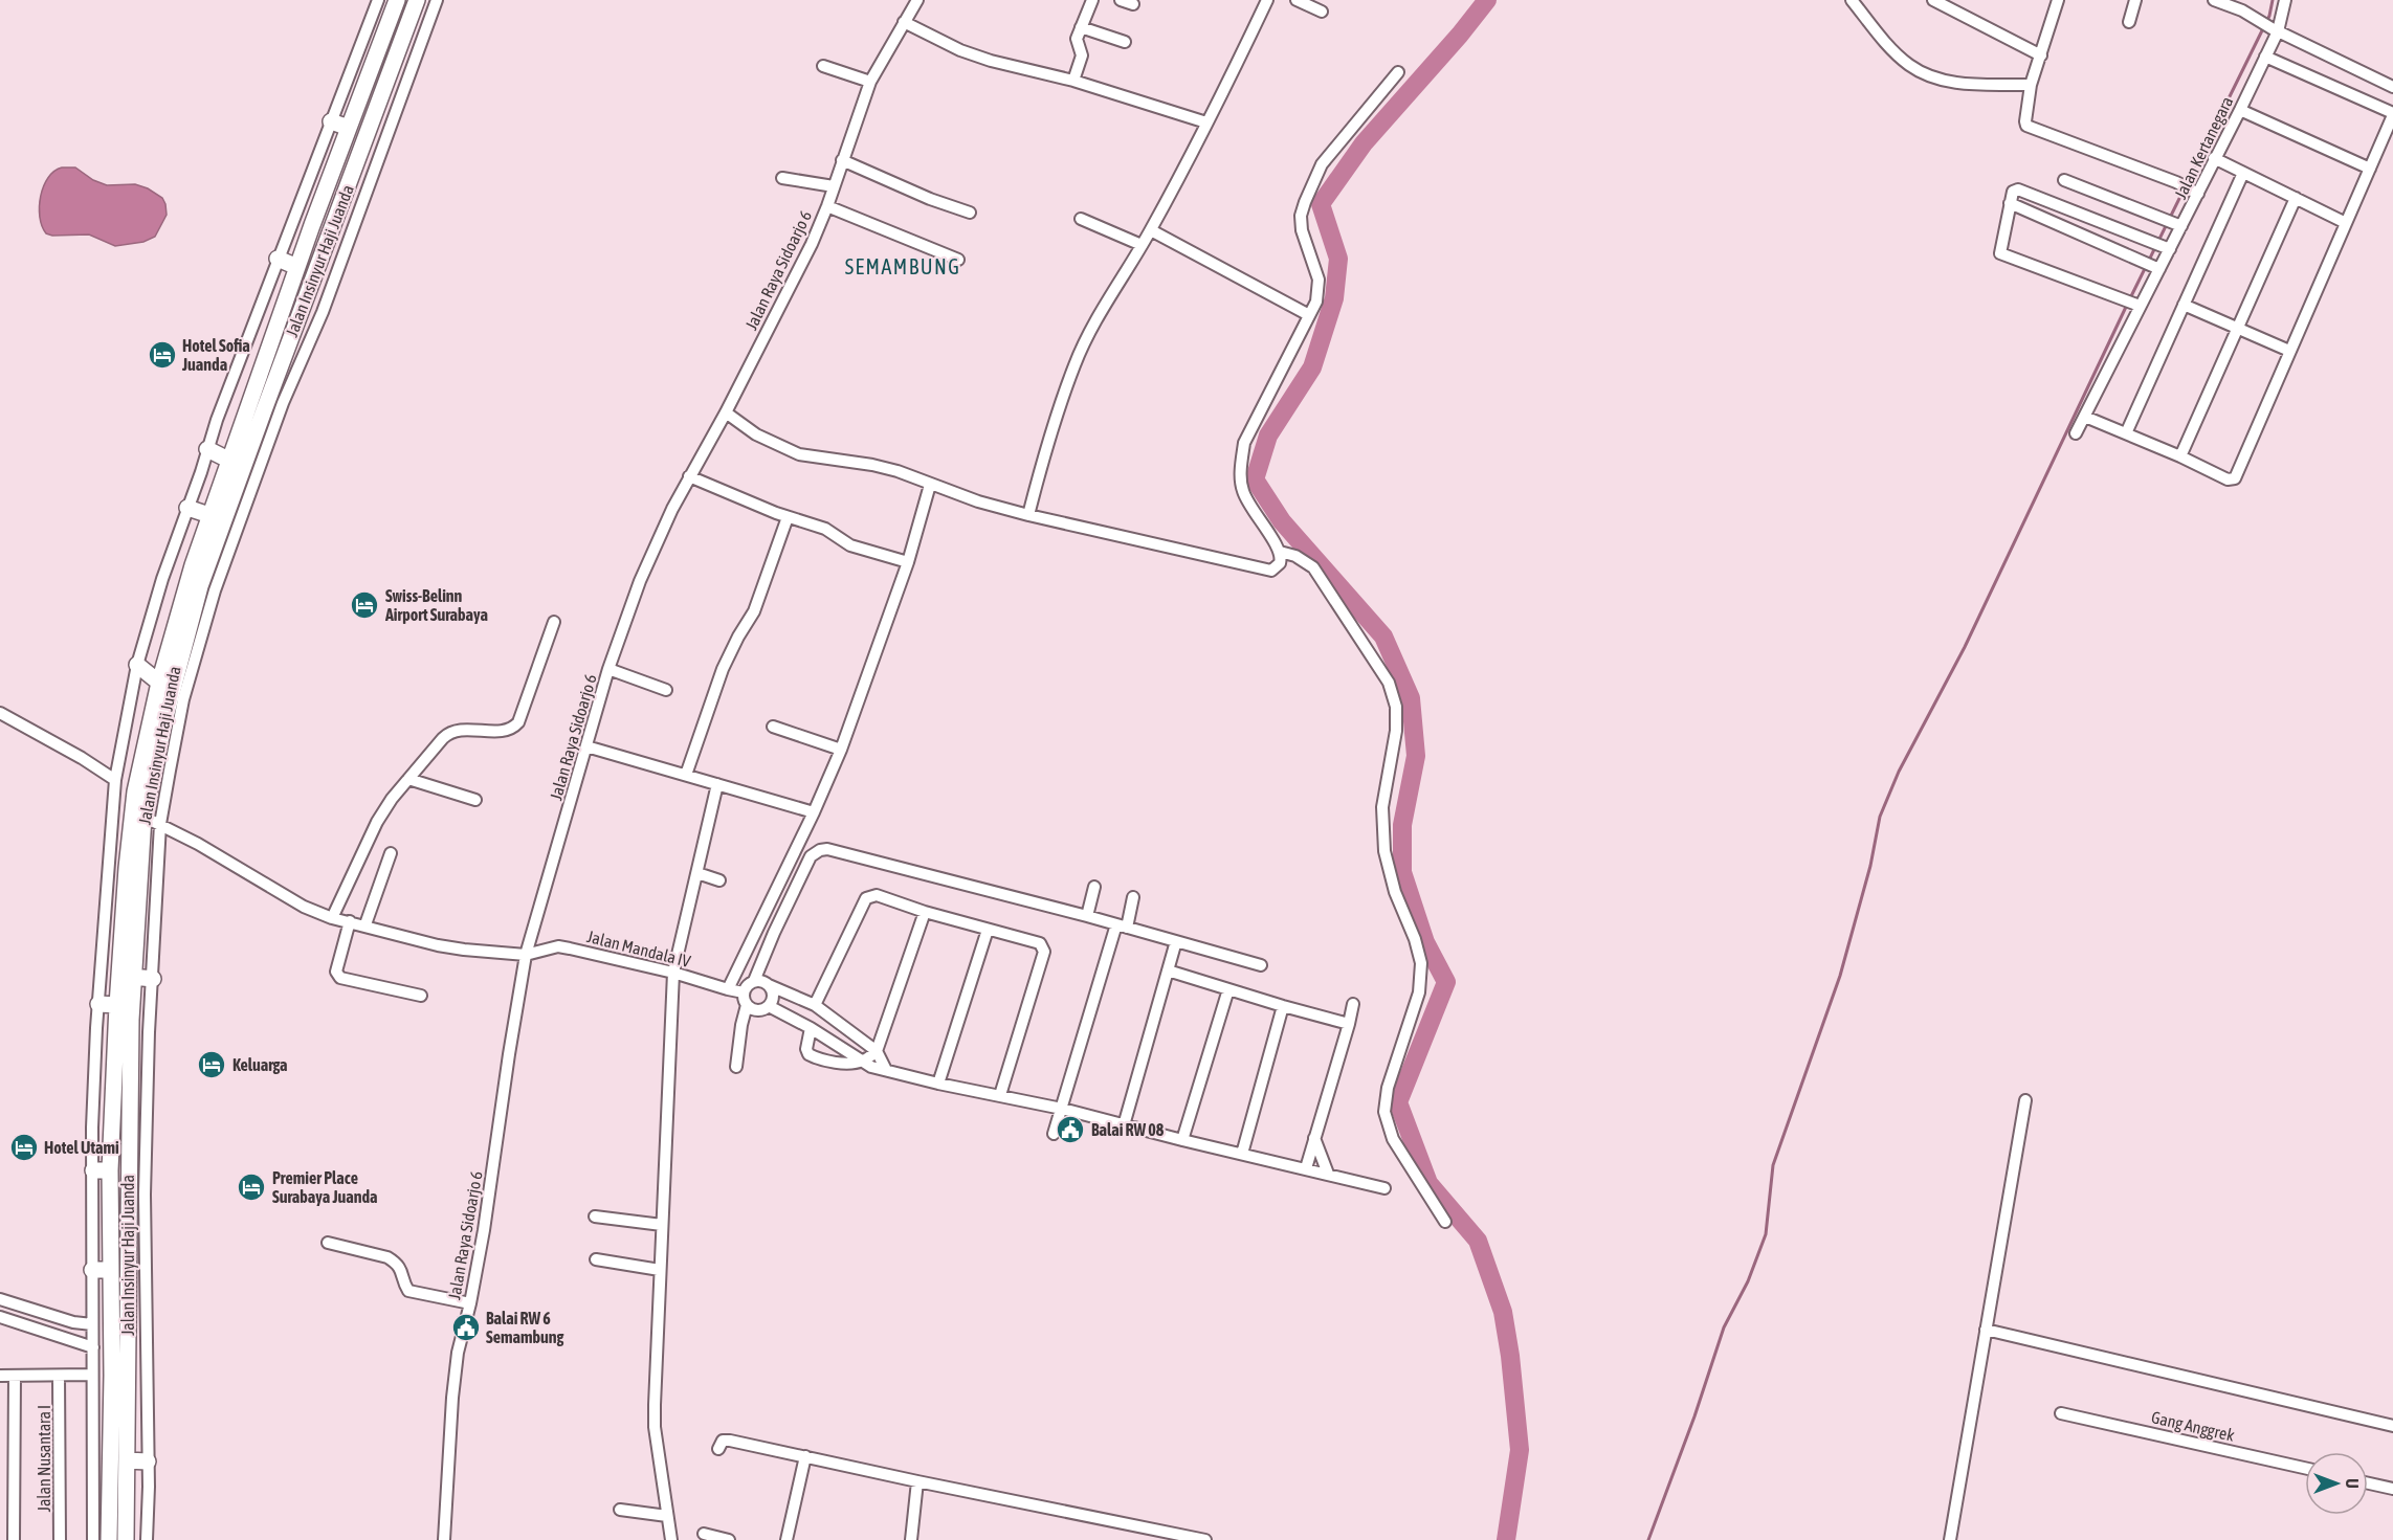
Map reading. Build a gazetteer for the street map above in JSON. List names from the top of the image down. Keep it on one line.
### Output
{"streets":{"highway":["Jalan Insinyur Haji Juanda"],"street":["Jalan Kertanegara","Jalan Raya Sidoarjo 6","Jalan Mandala IV","Gang Anggrek","Jalan Nusantara I"]},"crossings":[["Jalan Insinyur Haji Juanda","Jalan Mandala IV"],["Jalan Raya Sidoarjo 6","Jalan Mandala IV"]],"districts":["SEMAMBUNG"],"places":{"hotel":["Hotel Sofia Juanda","Swiss-Belinn Airport Surabaya","Keluarga","Hotel Utami","Premier Place Surabaya Juanda"],"public building":["Balai RW 08","Balai RW 6 Semambung"]},"north":"right"}
